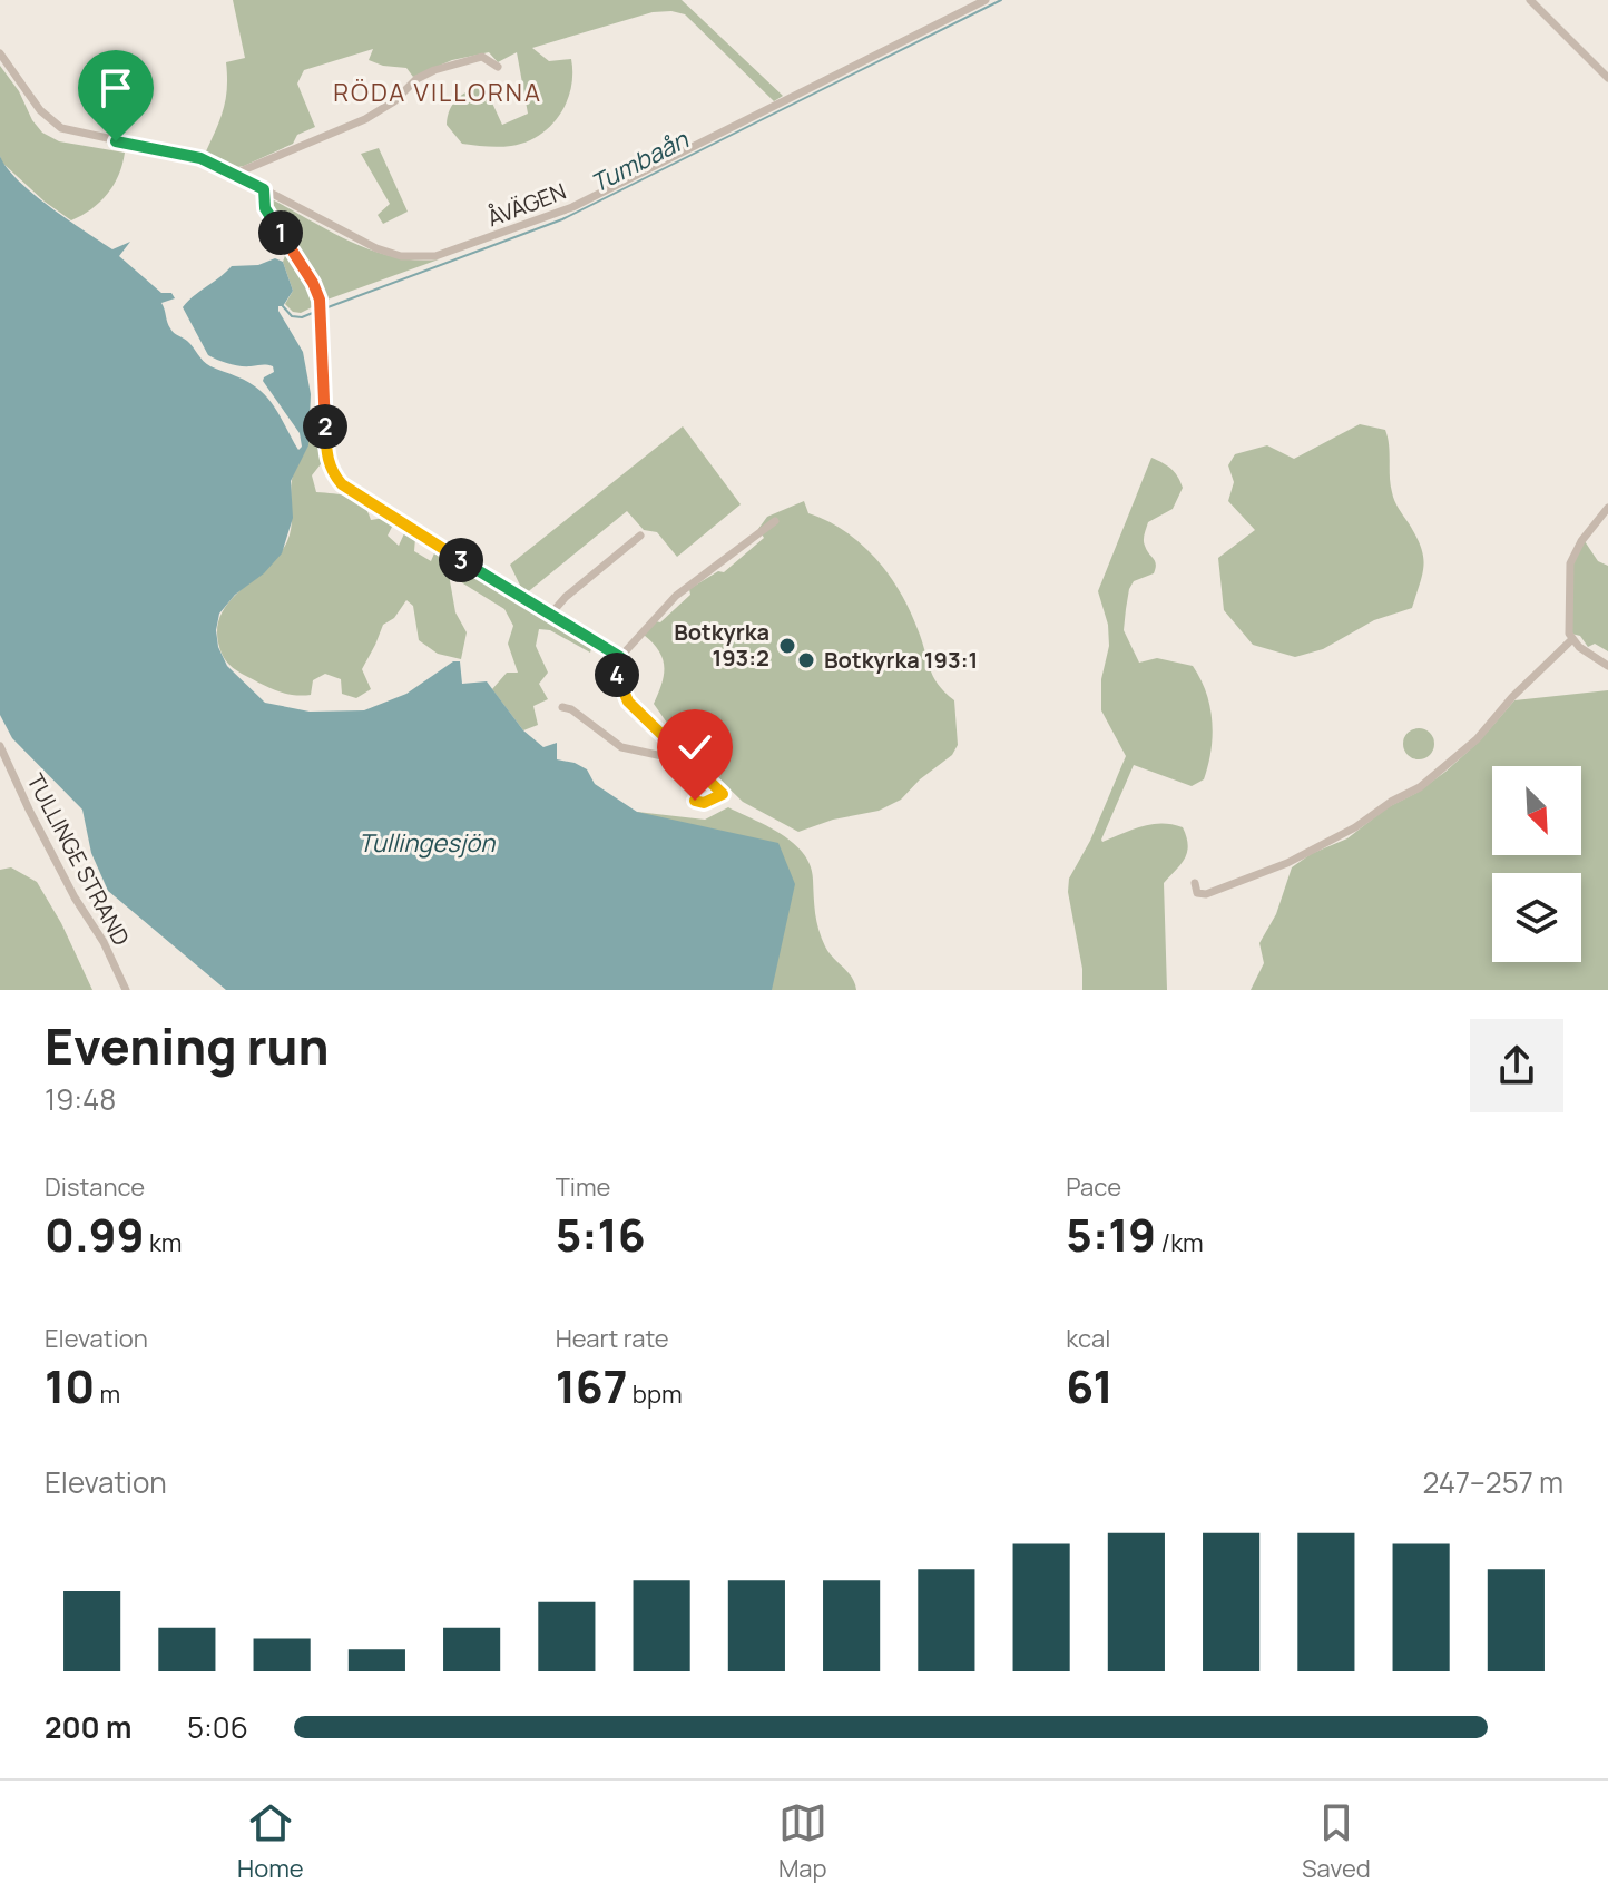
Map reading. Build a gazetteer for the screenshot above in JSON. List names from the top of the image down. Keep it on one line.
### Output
{"streets":{"street":["ÅVÄGEN","TULLINGE STRAND"]},"districts":["RÖDA VILLORNA"],"water":["Tumbaån","Tullingesjön"],"places":["Botkyrka 193:2","Botkyrka 193:1"],"north":"bottom right","page":{"pins":["1","2","3","4"],"heading":["Evening run","19:48"],"stats":[["Distance","0.99 km"],["Time","5:16"],["Pace","5:19 /km"],["Elevation","10 m"],["Heart rate","167 bpm"],["kcal","61"]],"chart":["Elevation","247–257 m"],"list":[{"name":"200 m","note":"5:06"}],"tabs":["Home","Map","Saved"]}}
